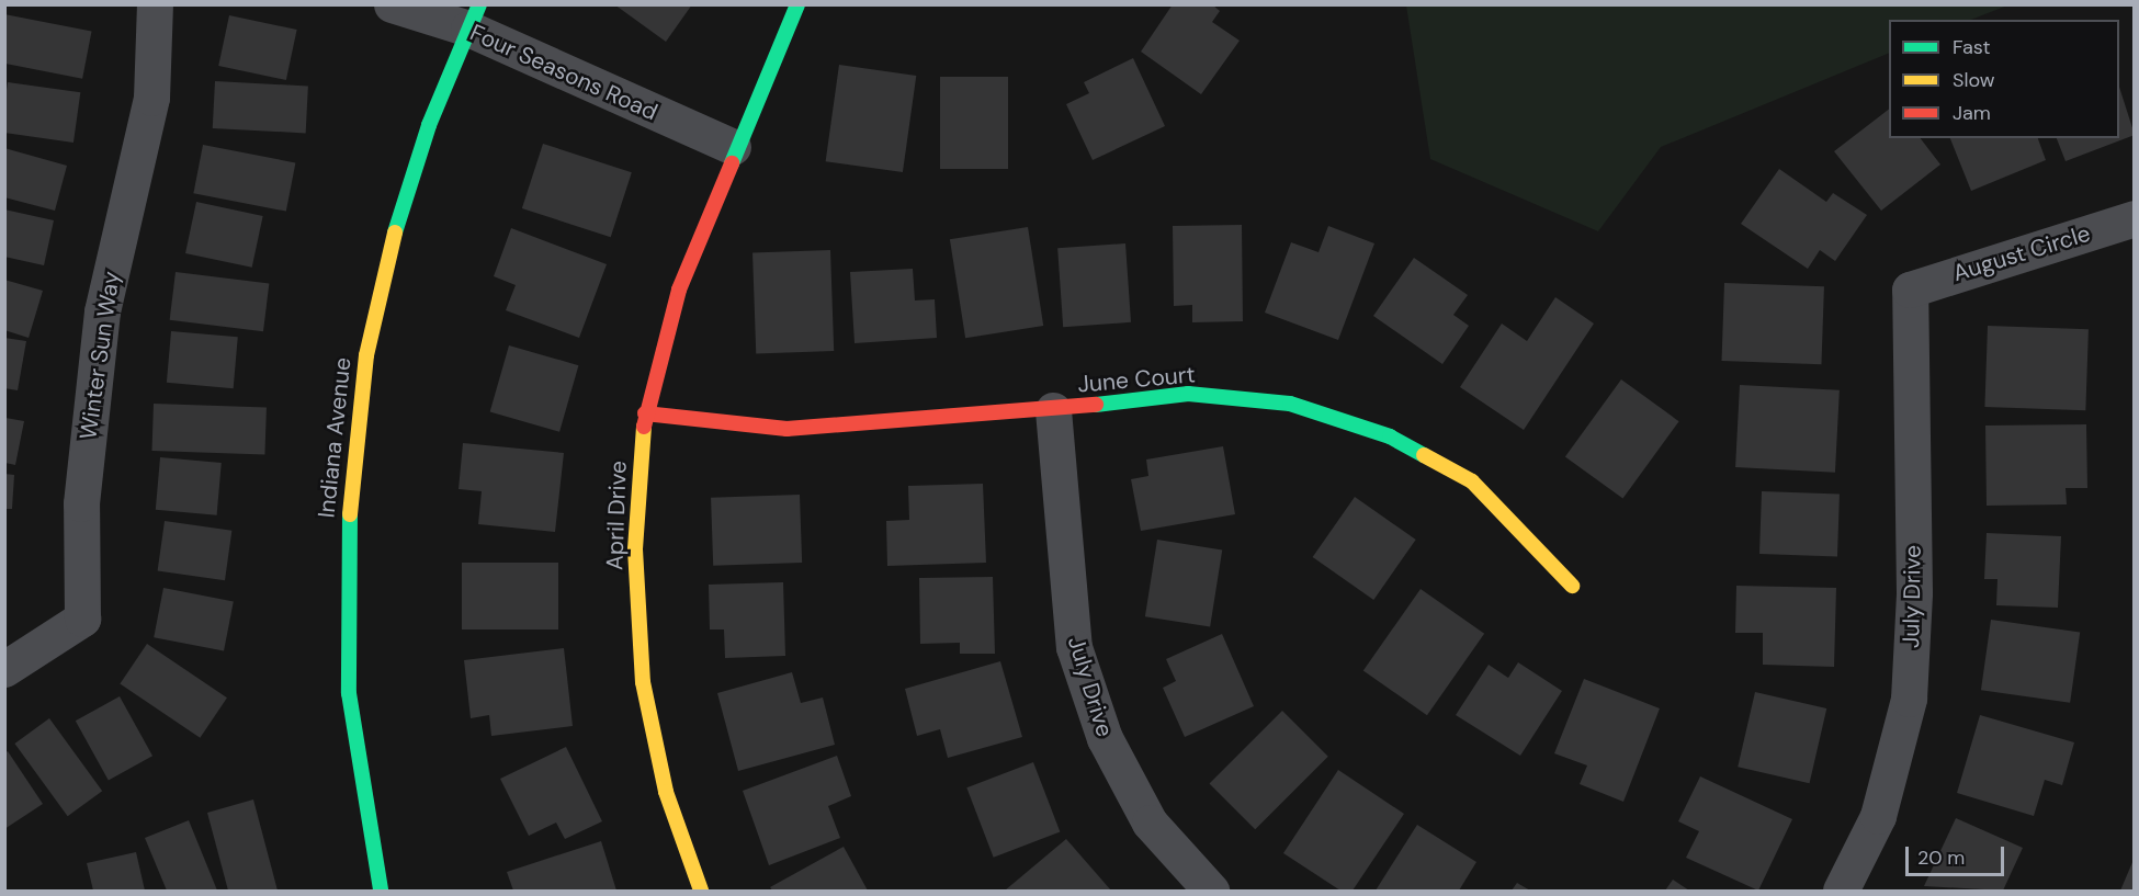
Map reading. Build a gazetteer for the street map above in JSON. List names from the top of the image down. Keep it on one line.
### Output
{"streets":{"street":["Four Seasons Road","August Circle","Winter Sun Way","June Court","Indiana Avenue","April Drive","July Drive"]},"crossings":[["Four Seasons Road","Indiana Avenue"],["Four Seasons Road","April Drive"],["August Circle","July Drive"],["June Court","April Drive"],["June Court","July Drive"]],"legend":["Fast","Slow","Jam"],"scale_bar":"20 m"}
